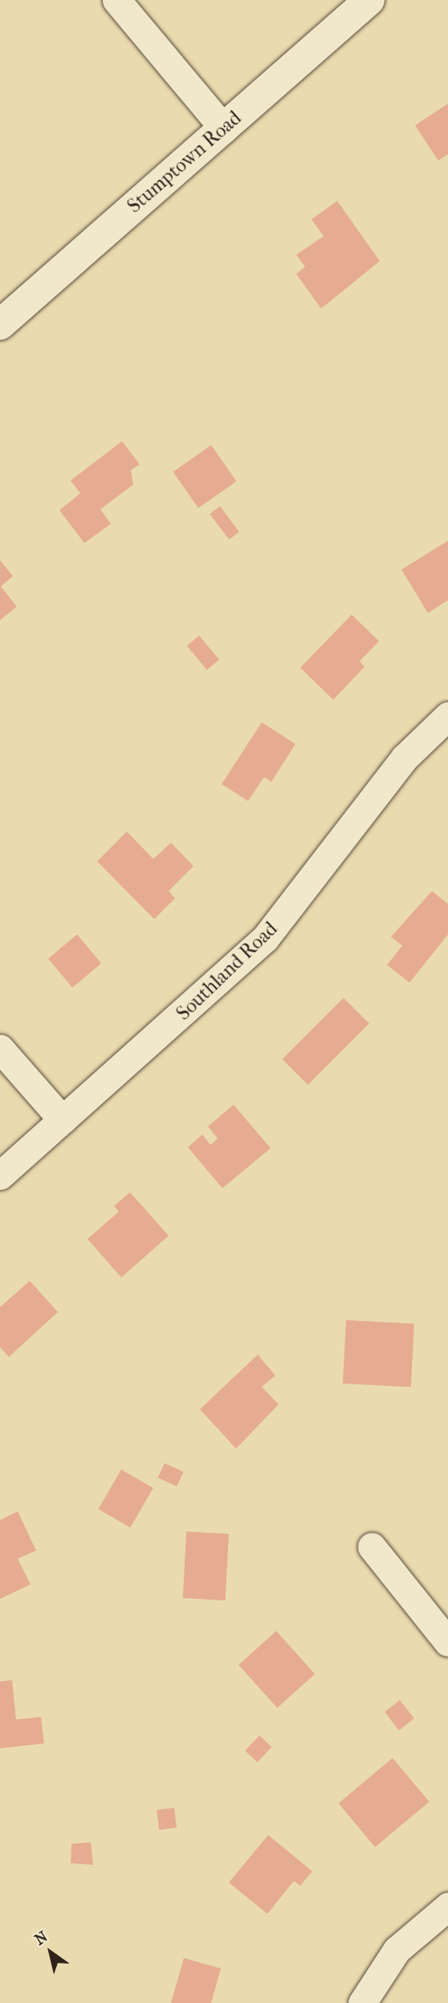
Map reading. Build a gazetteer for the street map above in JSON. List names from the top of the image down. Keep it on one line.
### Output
{"streets":{"street":["Stumptown Road","Southland Road"]},"north":"top left"}
